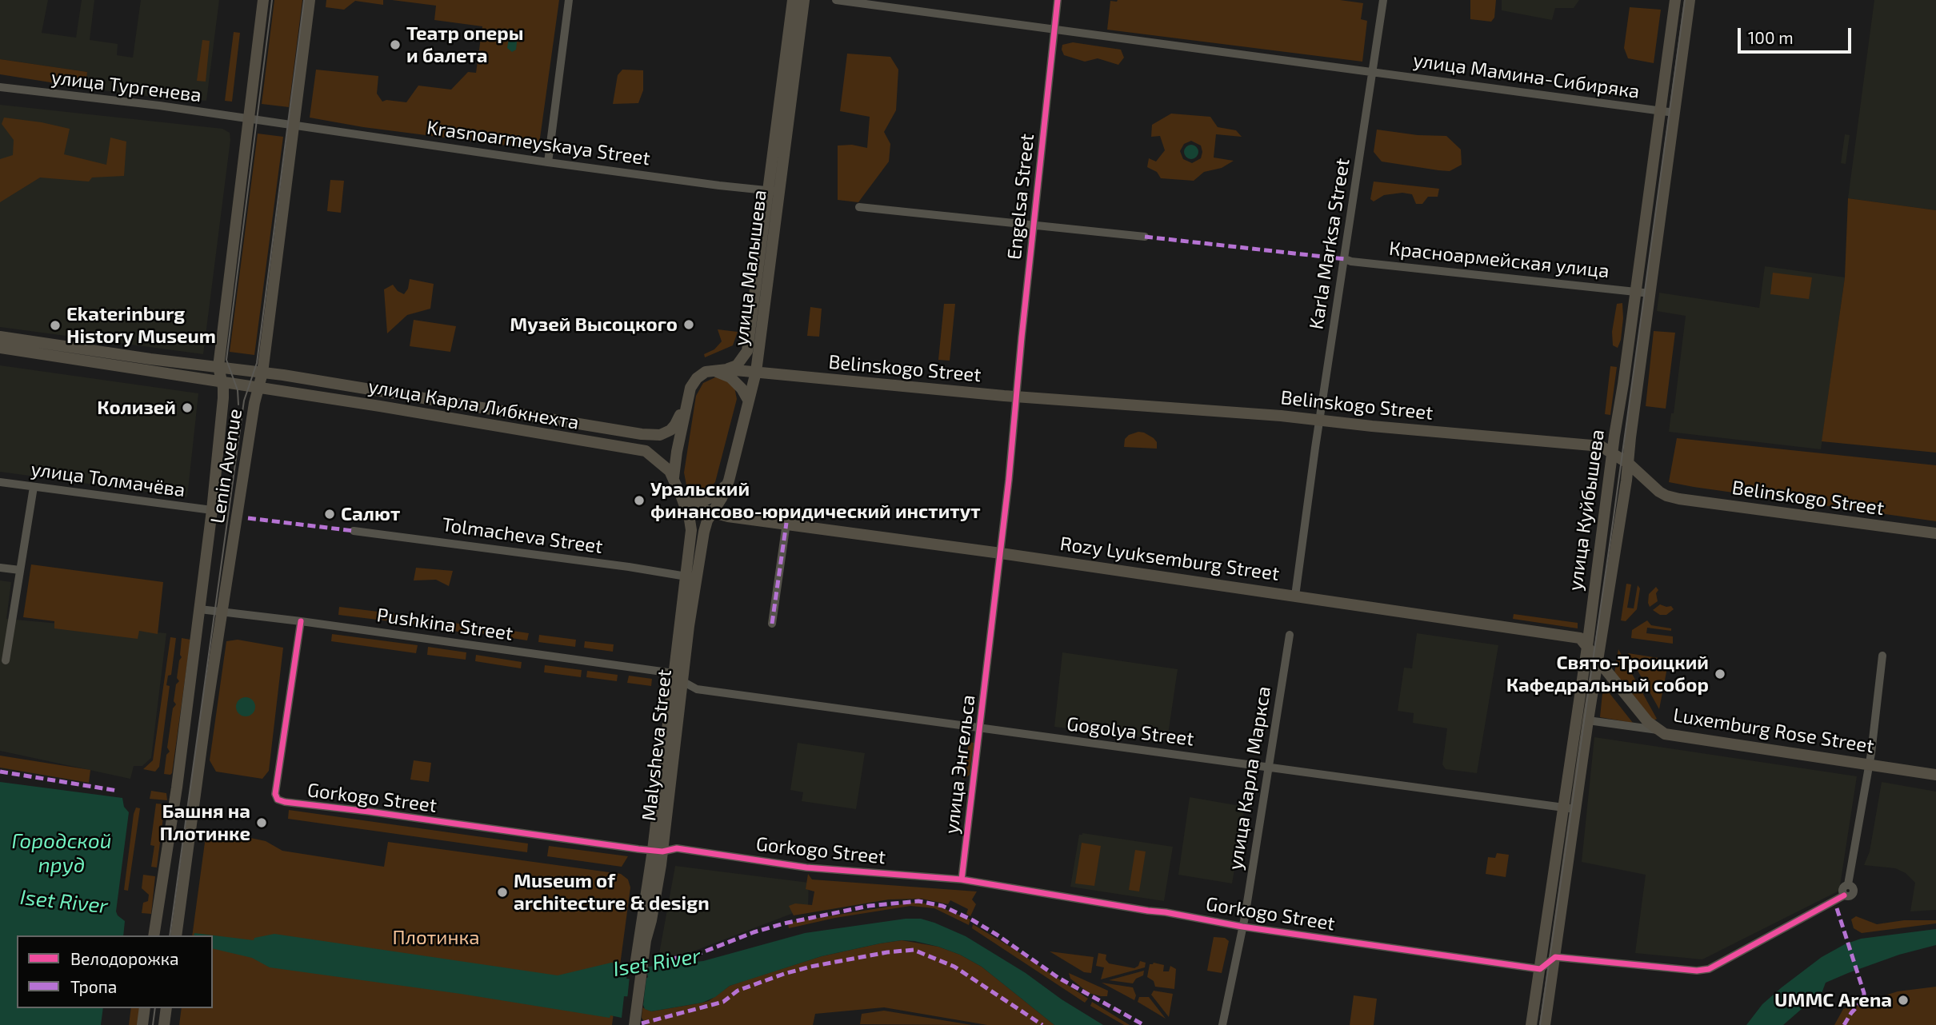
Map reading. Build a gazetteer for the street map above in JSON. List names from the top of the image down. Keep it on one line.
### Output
{"streets":{"main road":["улица Малышева","Belinskogo Street","улица Карла Либкнехта","Lenin Avenue","улица Куйбышева","Rozy Lyuksemburg Street","Luxemburg Rose Street","Malysheva Street"],"street":["улица Мамина-Сибиряка","улица Тургенева","Krasnoarmeyskaya Street","Engelsa Street","Karla Marksa Street","Красноармейская улица","улица Толмачёва","Tolmacheva Street","Pushkina Street","Gogolya Street","улица Энгельса","улица Карла Маркса","Gorkogo Street"]},"crossings":[["улица Мамина-Сибиряка","Engelsa Street"],["улица Мамина-Сибиряка","Karla Marksa Street"],["улица Мамина-Сибиряка","улица Куйбышева"],["улица Тургенева","Krasnoarmeyskaya Street"],["улица Тургенева","Lenin Avenue"],["Krasnoarmeyskaya Street","улица Малышева"],["Krasnoarmeyskaya Street","Lenin Avenue"],["Engelsa Street","Belinskogo Street"],["Karla Marksa Street","Красноармейская улица"],["Karla Marksa Street","Belinskogo Street"],["Красноармейская улица","улица Куйбышева"],["улица Малышева","Belinskogo Street"],["улица Малышева","Rozy Lyuksemburg Street"],["улица Малышева","Malysheva Street"],["Belinskogo Street","улица Куйбышева"],["улица Карла Либкнехта","Lenin Avenue"],["Lenin Avenue","улица Толмачёва"],["Lenin Avenue","Pushkina Street"],["улица Куйбышева","Rozy Lyuksemburg Street"],["улица Куйбышева","Luxemburg Rose Street"],["улица Куйбышева","Gogolya Street"],["улица Куйбышева","Gorkogo Street"],["Rozy Lyuksemburg Street","Luxemburg Rose Street"],["Rozy Lyuksemburg Street","улица Энгельса"],["Pushkina Street","Gogolya Street"],["Pushkina Street","Malysheva Street"],["Pushkina Street","Gorkogo Street"],["Gogolya Street","Malysheva Street"],["Gogolya Street","улица Энгельса"],["Gogolya Street","улица Карла Маркса"],["Malysheva Street","Gorkogo Street"],["улица Энгельса","Gorkogo Street"],["улица Карла Маркса","Gorkogo Street"]],"water":["Городской пруд","Iset River"],"parks":["Плотинка"],"places":["Театр оперы и балета","Музей Высоцкого","Ekaterinburg History Museum","Колизей","Уральский финансово-юридический институт","Салют","Свято-Троицкий Кафедральный собор","Башня на Плотинке","Museum of architecture & design","UMMC Arena"],"legend":["Велодорожка","Тропа"],"scale_bar":"100 m"}
